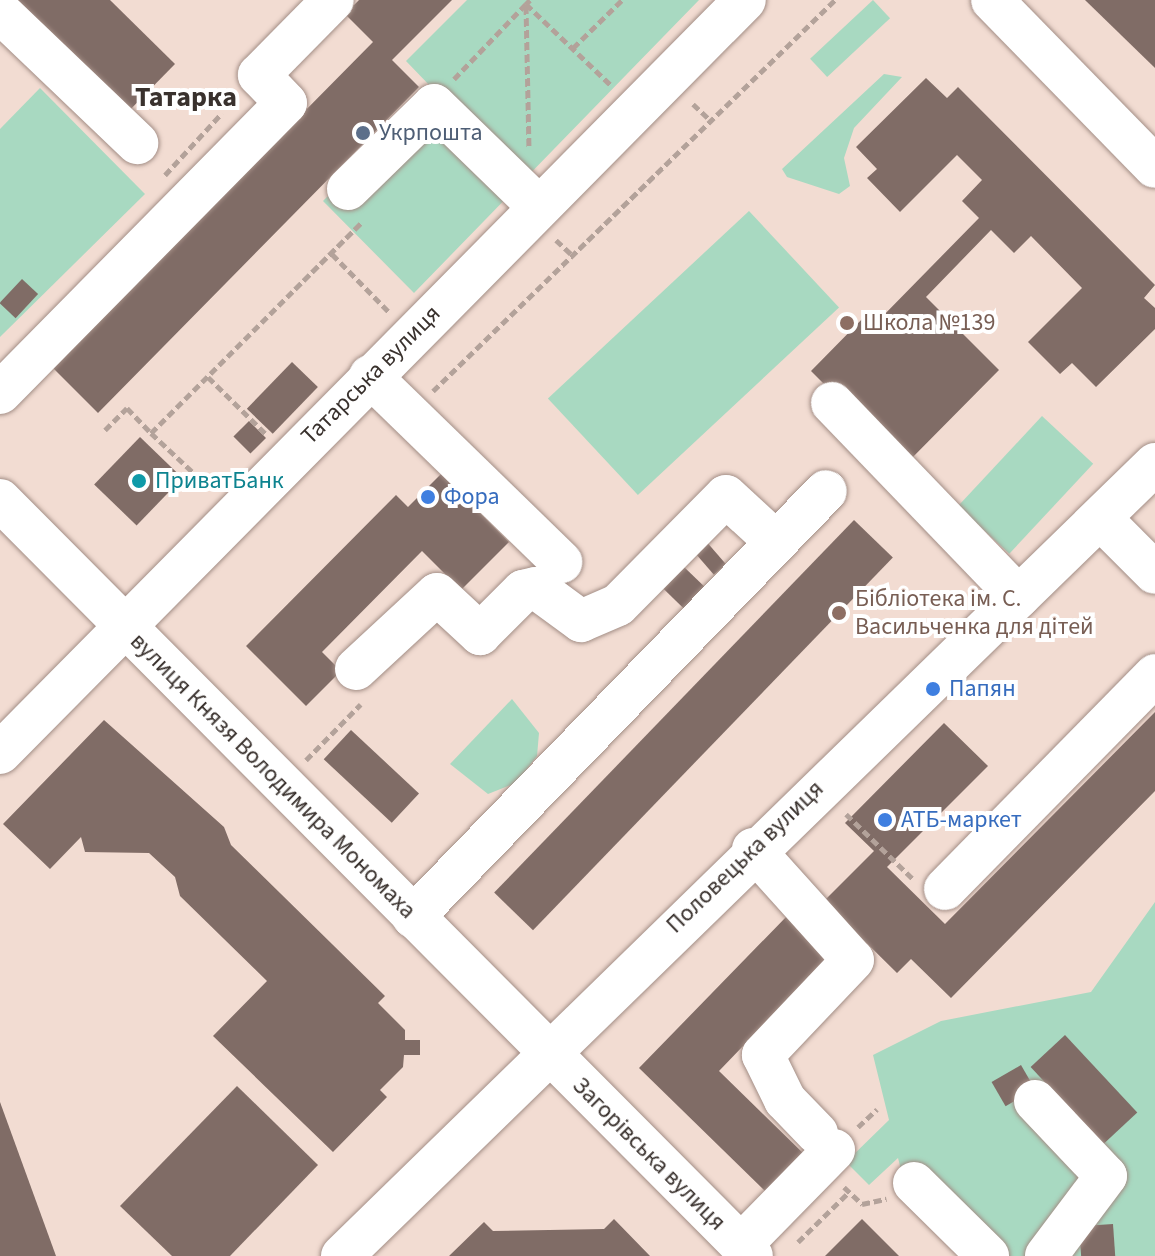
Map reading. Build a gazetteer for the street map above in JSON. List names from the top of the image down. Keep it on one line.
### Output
{"streets":{"street":["Татарська вулиця","вулиця Князя Володимира Мономаха","Половецька вулиця","Загорівська вулиця"]},"crossings":[["Татарська вулиця","вулиця Князя Володимира Мономаха"],["вулиця Князя Володимира Мономаха","Половецька вулиця"],["вулиця Князя Володимира Мономаха","Загорівська вулиця"],["Половецька вулиця","Загорівська вулиця"]],"districts":["Татарка"],"places":["Укрпошта","Школа №139","ПриватБанк","Фора","Бібліотека ім. С. Васильченка для дітей","Папян","АТБ-маркет"]}
